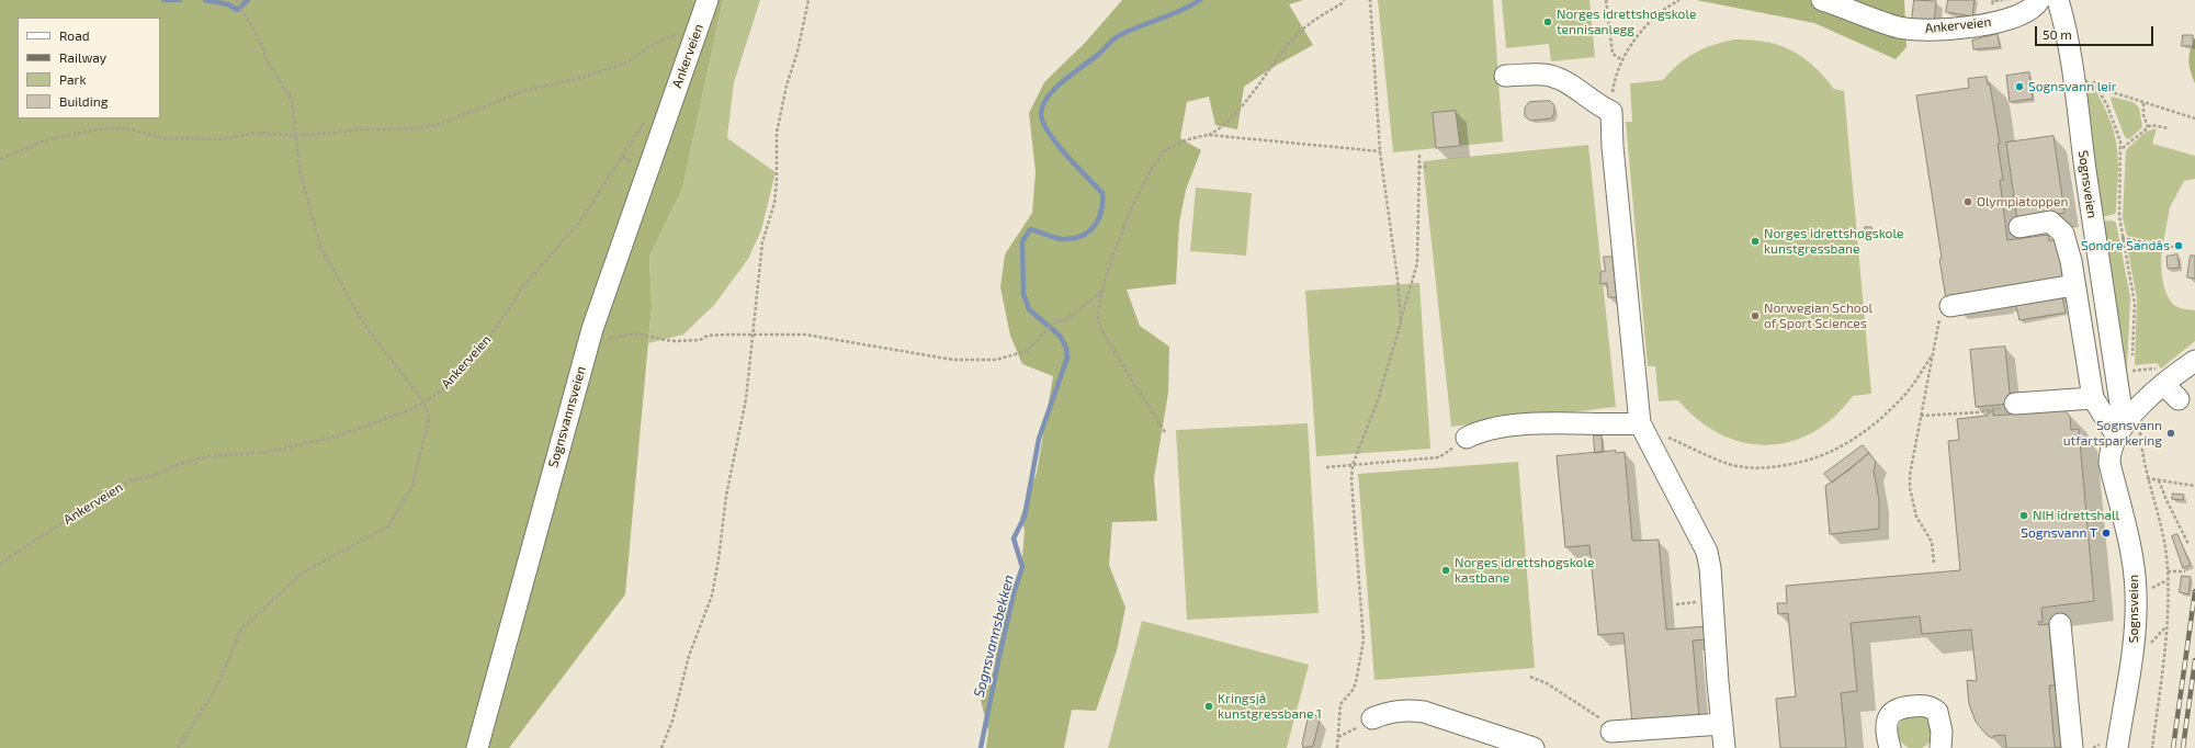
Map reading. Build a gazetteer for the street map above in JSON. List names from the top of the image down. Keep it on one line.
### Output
{"streets":{"street":["Ankerveien","Sognsveien","Sognsvannsveien"]},"crossings":[["Ankerveien","Sognsvannsveien"]],"water":["Sognsvannsbekken"],"places":["Norges idrettshøgskole tennisanlegg","Sognsvann leir","Olympiatoppen","Norges idrettshøgskole kunstgressbane","Søndre Sandås","Norwegian School of Sport Sciences","Sognsvann utfartsparkering","NIH idrettshall","Sognsvann T","Norges idrettshøgskole kastbane","Kringsjå kunstgressbane 1"],"legend":["Road","Railway","Park","Building"],"scale_bar":"50 m"}
